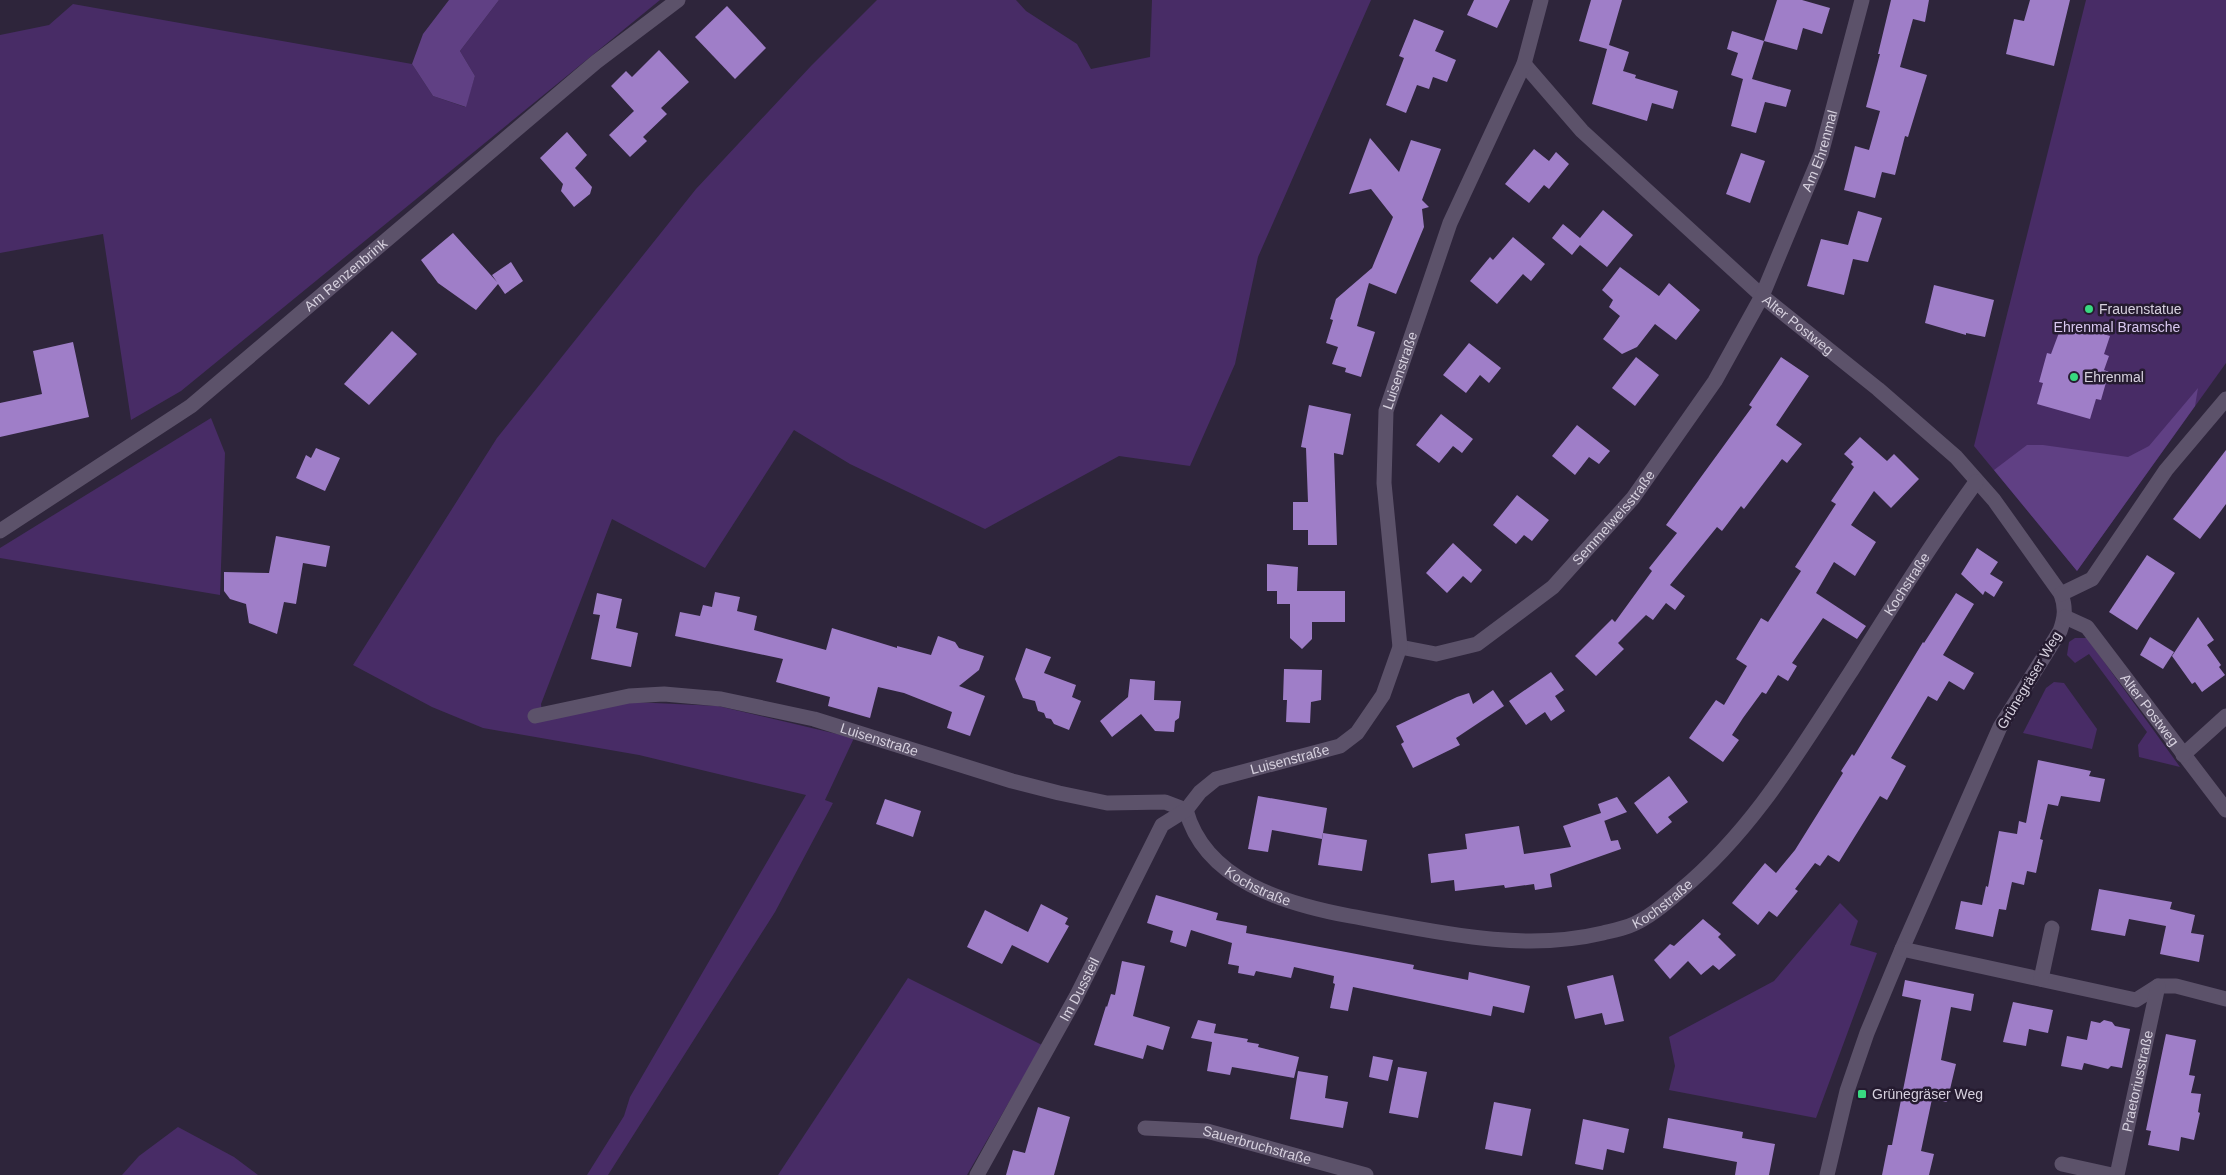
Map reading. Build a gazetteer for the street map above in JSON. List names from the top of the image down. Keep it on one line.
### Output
{"streets":{"street":["Am Ehrenmal","Am Renzenbrink","Alter Postweg","Luisenstraße","Semmelweisstraße","Kochstraße","Grünegräser Weg","Im Dussteil","Praetoriusstraße","Sauerbruchstraße"]},"crossings":[["Am Ehrenmal","Alter Postweg"],["Am Ehrenmal","Semmelweisstraße"],["Alter Postweg","Luisenstraße"],["Alter Postweg","Semmelweisstraße"],["Alter Postweg","Kochstraße"],["Alter Postweg","Grünegräser Weg"],["Luisenstraße","Semmelweisstraße"],["Luisenstraße","Kochstraße"],["Luisenstraße","Im Dussteil"],["Kochstraße","Im Dussteil"]],"parks":["Ehrenmal Bramsche"],"places":{"other":["Frauenstatue","Ehrenmal"],"transit":["Grünegräser Weg"]}}
